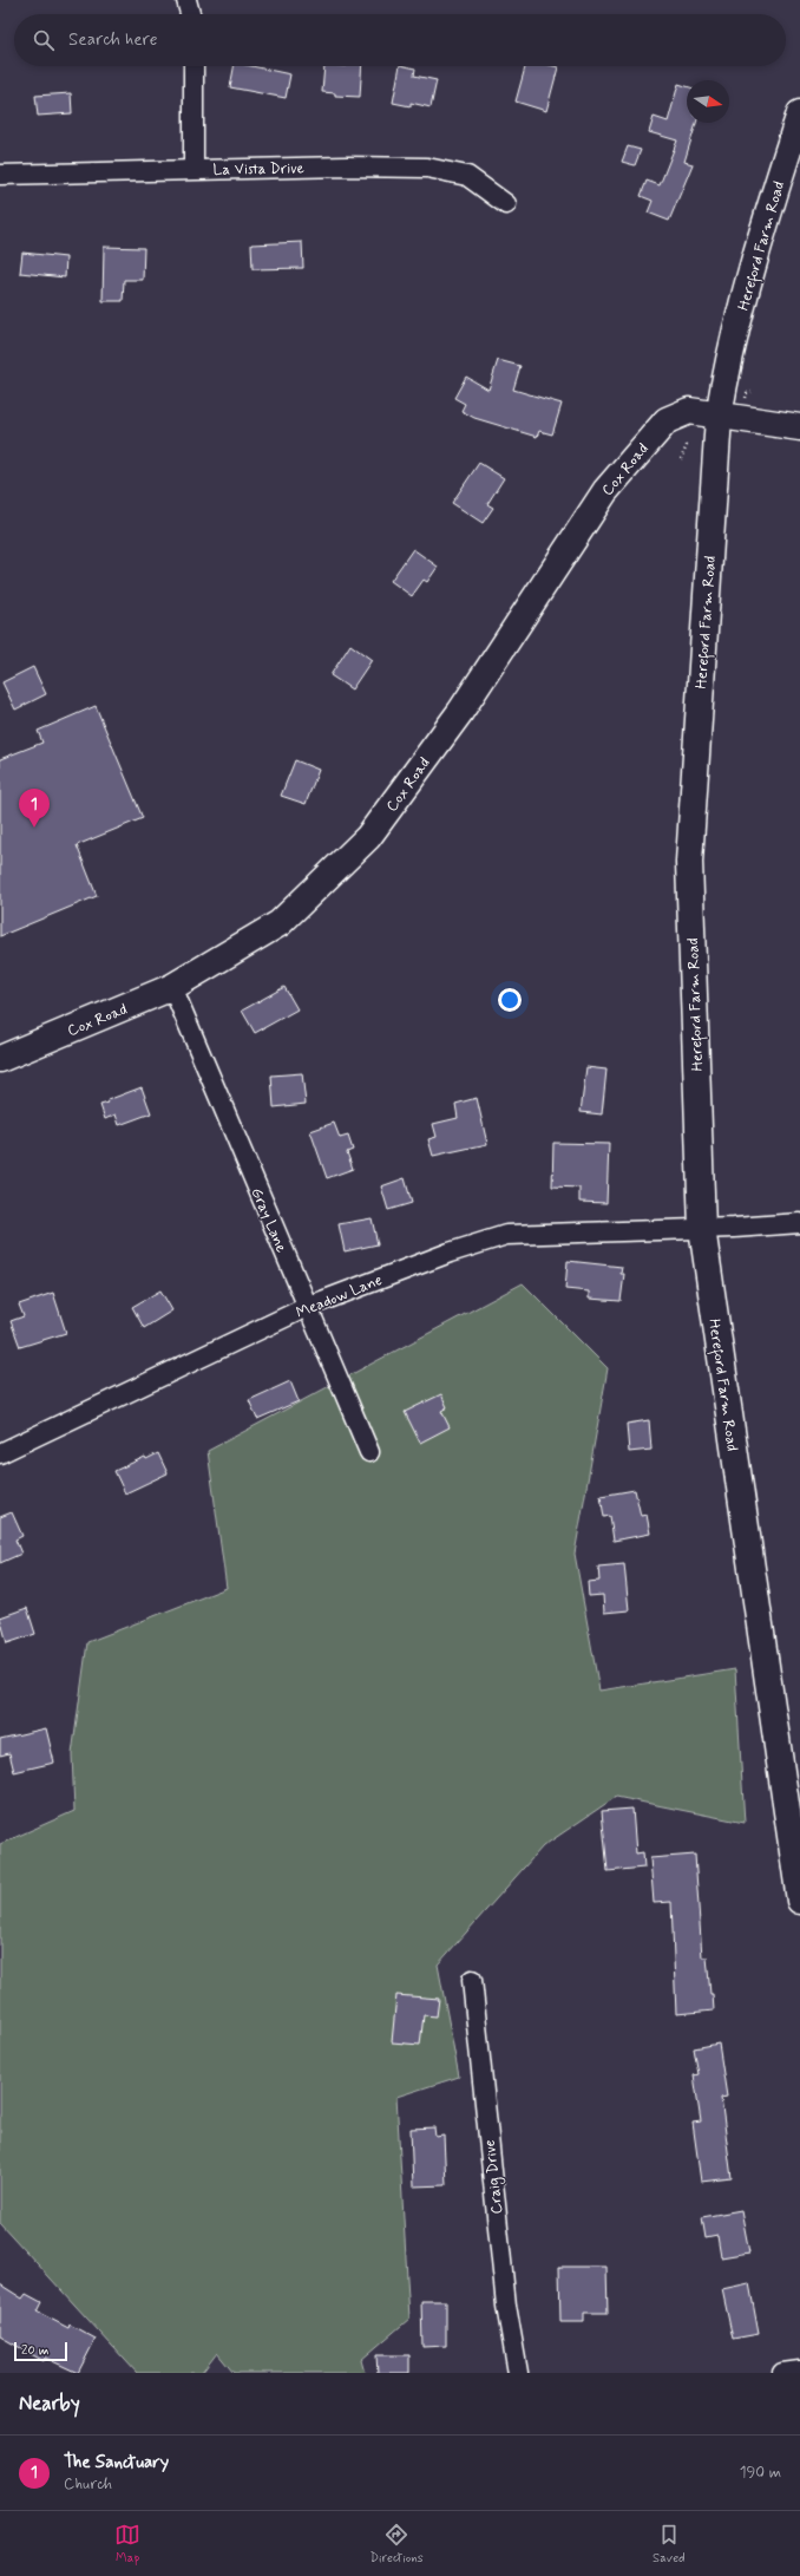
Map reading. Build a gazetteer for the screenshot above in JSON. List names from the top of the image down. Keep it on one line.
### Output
{"streets":{"street":["La Vista Drive","Hereford Farm Road","Cox Road","Gray Lane","Meadow Lane","Craig Drive"]},"crossings":[["Hereford Farm Road","Cox Road"],["Hereford Farm Road","Meadow Lane"],["Cox Road","Gray Lane"],["Gray Lane","Meadow Lane"]],"scale_bar":"20 m","north":"right","page":{"search":"Search here","pins":"1","scale":"20 m","heading":"Nearby","list":[{"mark":"1","name":"The Sanctuary","note":"Church","value":"190 m"}],"nav":["Map","Directions","Saved"]}}
